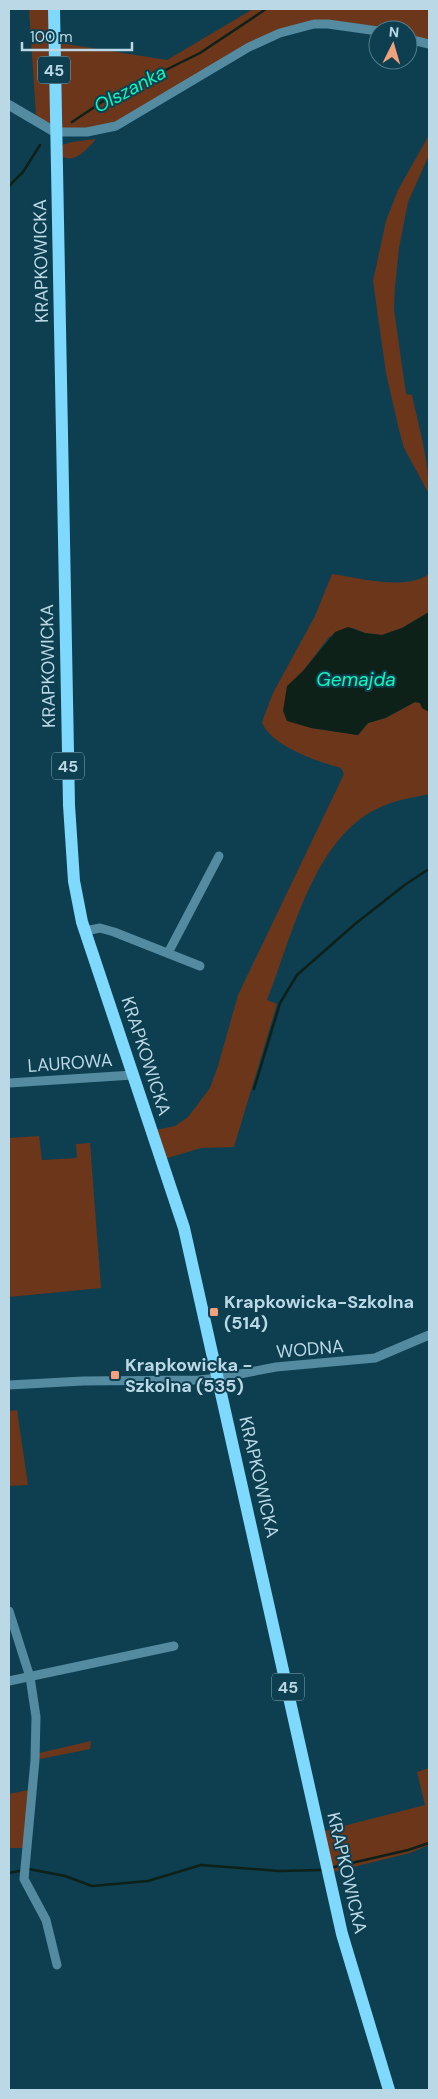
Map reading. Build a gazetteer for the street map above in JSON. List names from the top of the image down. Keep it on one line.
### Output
{"streets":{"main road":["45","KRAPKOWICKA"],"street":["LAUROWA","WODNA"]},"crossings":[["KRAPKOWICKA","LAUROWA"],["KRAPKOWICKA","WODNA"]],"water":["Olszanka","Gemajda"],"places":{"transit":["Krapkowicka-Szkolna (514)","Krapkowicka - Szkolna (535)"]},"scale_bar":"100 m","north":"top"}
